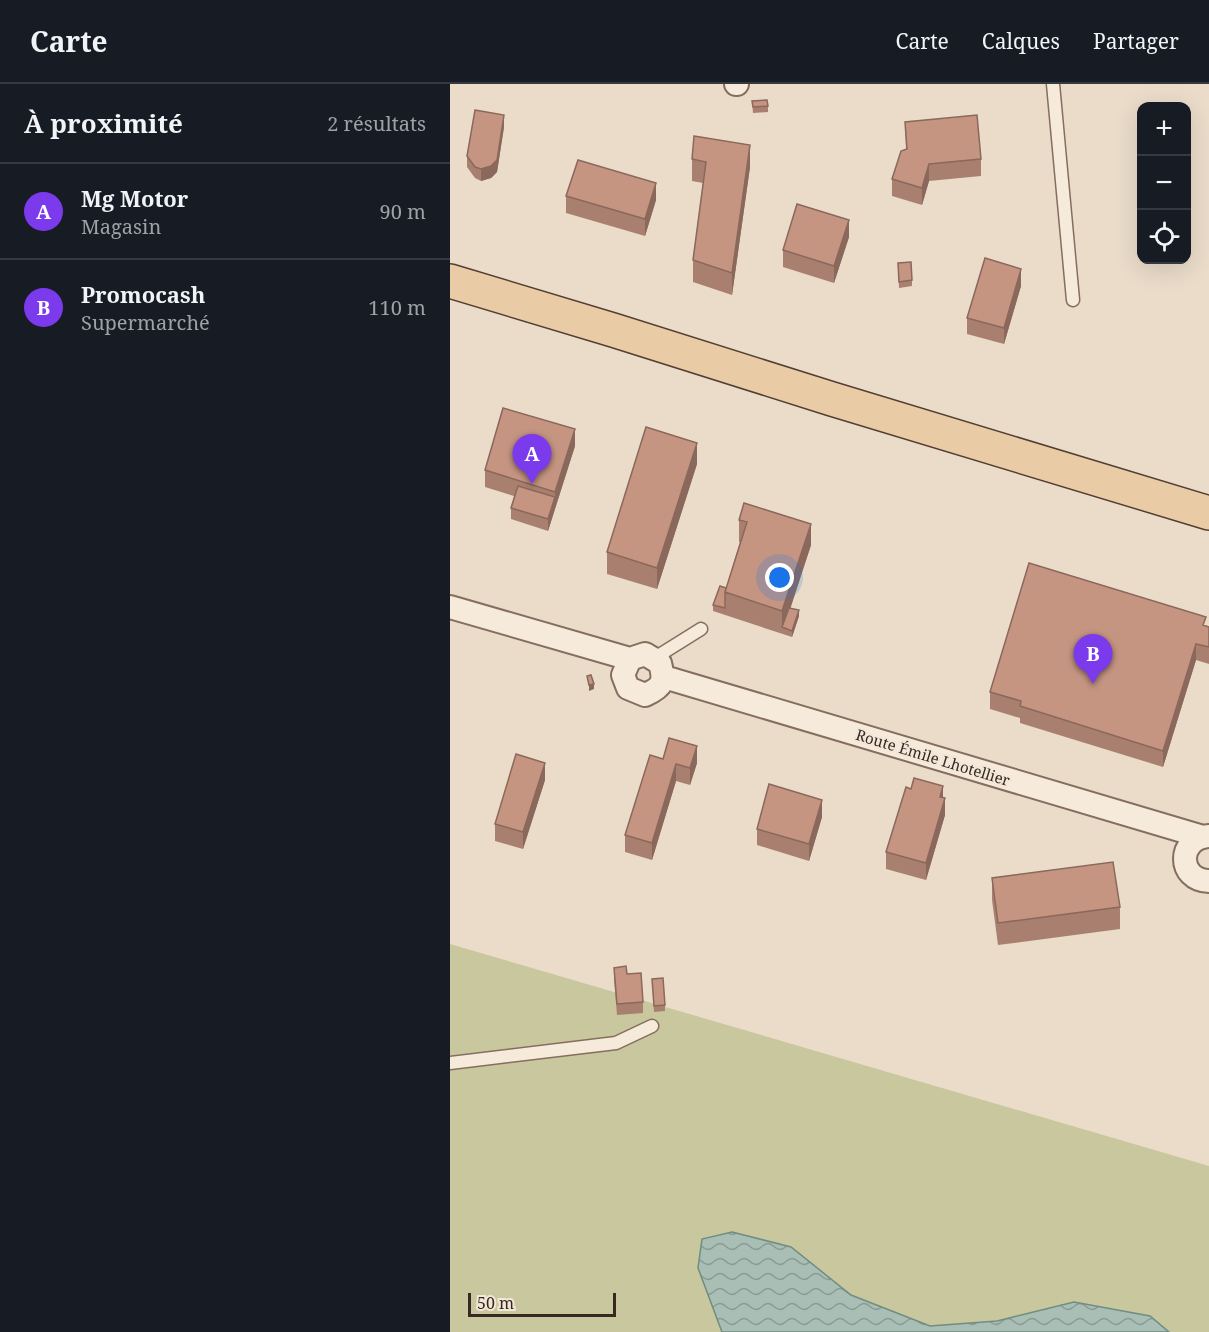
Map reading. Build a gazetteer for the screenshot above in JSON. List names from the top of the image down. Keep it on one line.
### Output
{"streets":{"street":["Route Émile Lhotellier"]},"scale_bar":"50 m","page":{"header":"Carte","nav":["Carte","Calques","Partager"],"heading":["À proximité","2 résultats"],"map_buttons":["+","−"],"list":[{"mark":"A","name":"Mg Motor","note":"Magasin","value":"90 m"},{"mark":"B","name":"Promocash","note":"Supermarché","value":"110 m"}],"pins":["A","B"],"scale":"50 m"}}
